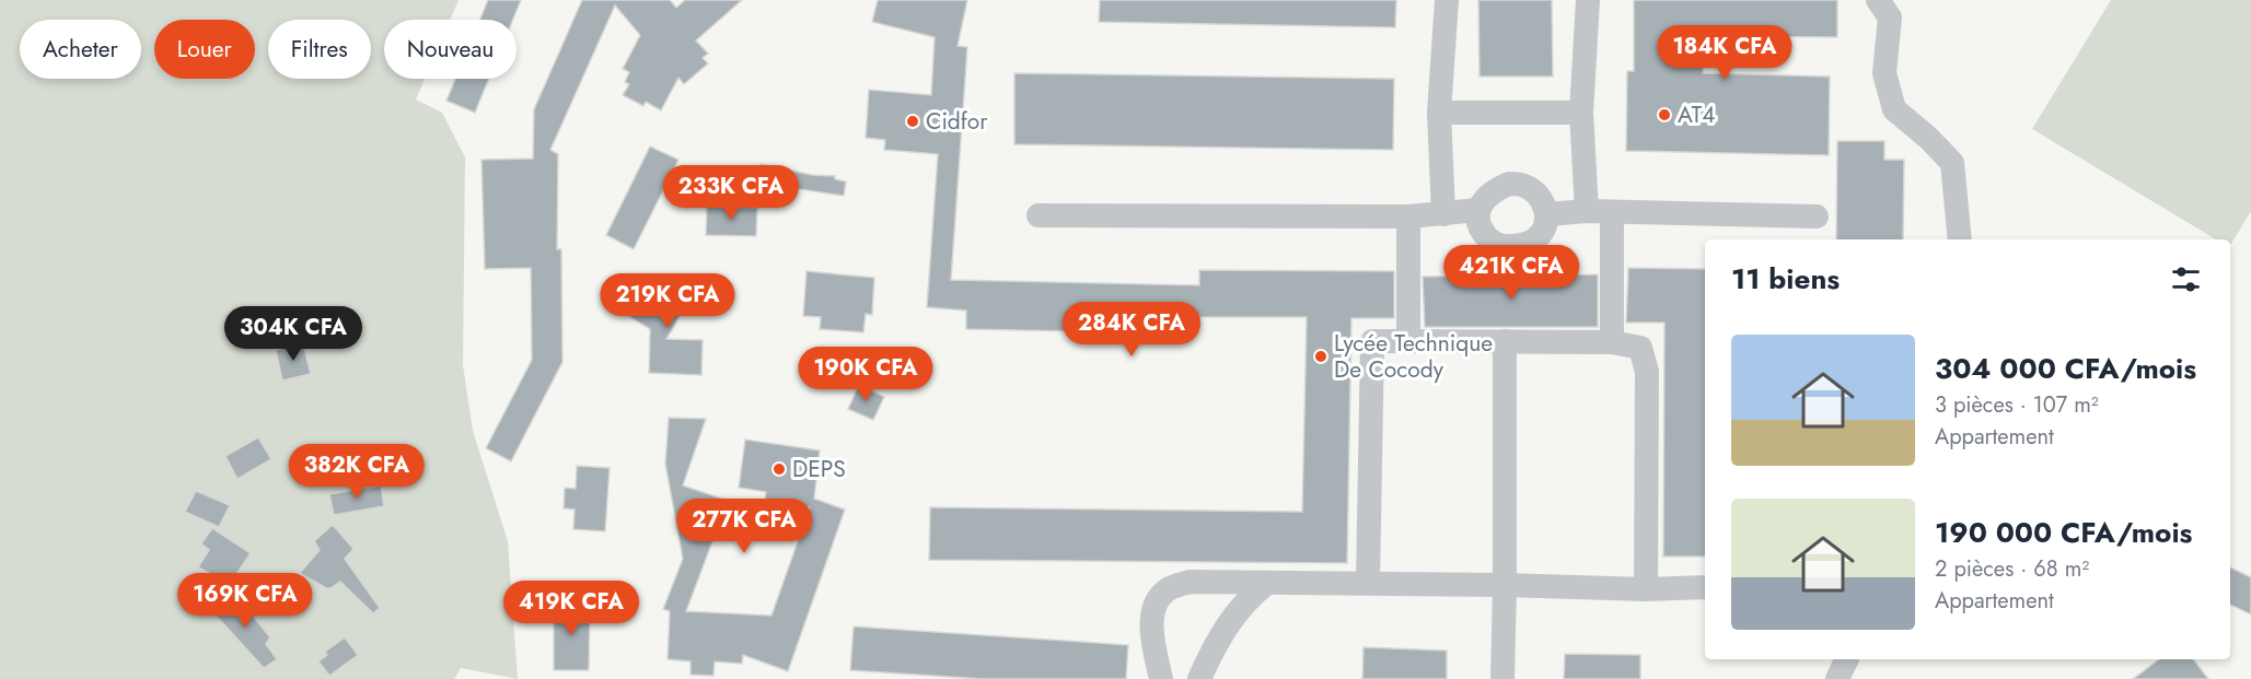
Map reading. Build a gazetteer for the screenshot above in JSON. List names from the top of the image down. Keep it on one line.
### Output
{"places":["AT4","Cidfor","Lycée Technique De Cocody","DEPS"],"page":{"chip":["Acheter","Louer","Filtres","Nouveau"],"price":["184K CFA","233K CFA","421K CFA","219K CFA","284K CFA","304K CFA","190K CFA","382K CFA","277K CFA","169K CFA","419K CFA"],"heading":"11 biens","list":[{"name":"304 000 CFA/mois","note":"3 pièces · 107 m² · Appartement"},{"name":"190 000 CFA/mois","note":"2 pièces · 68 m² · Appartement"}]}}
